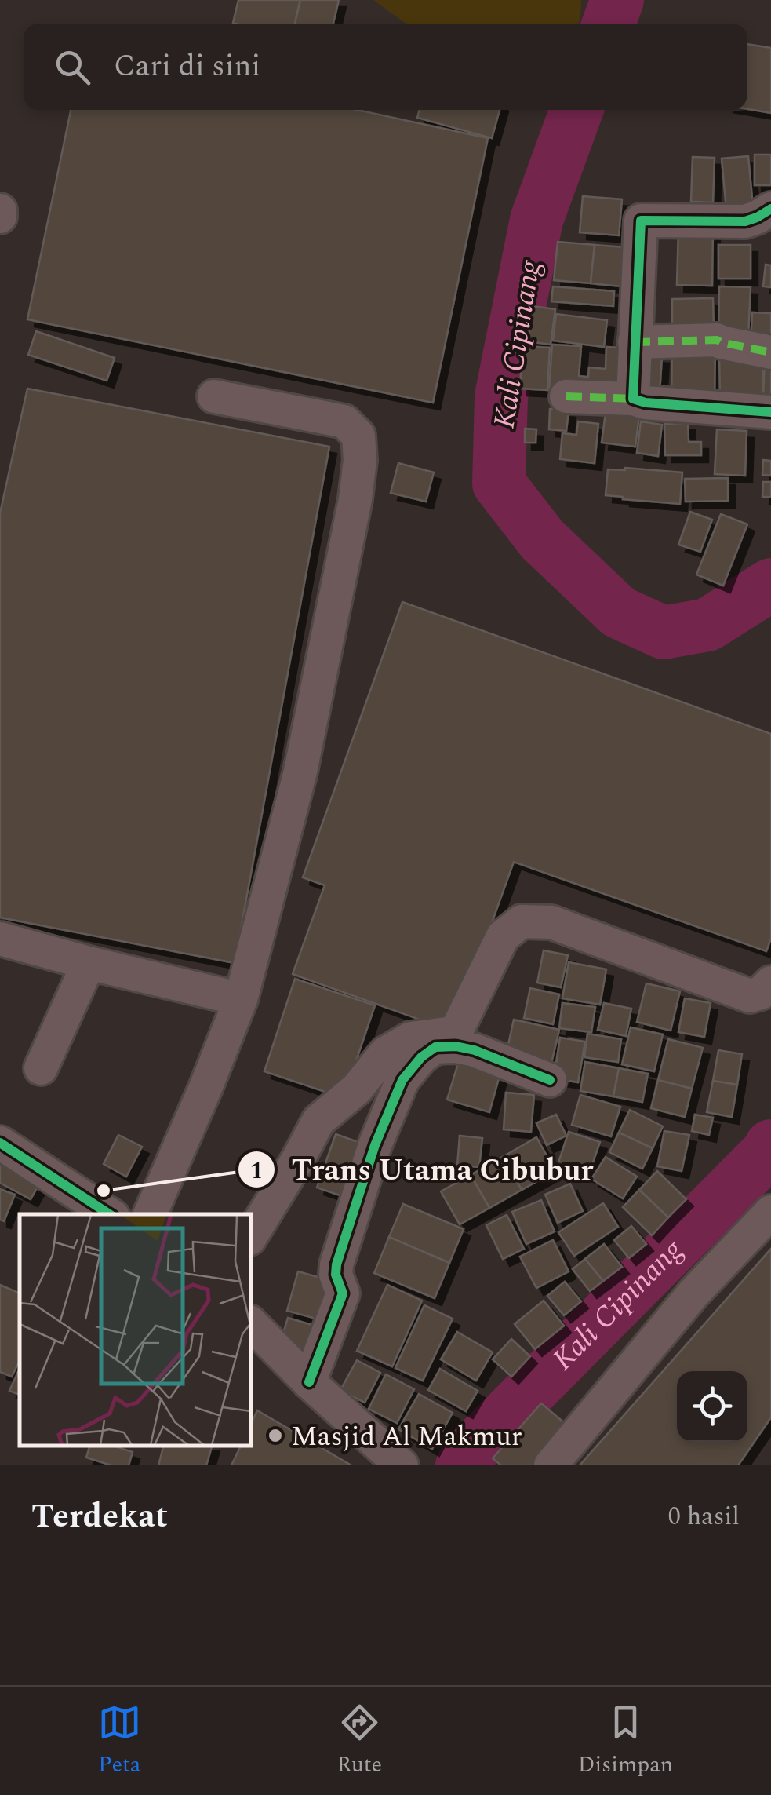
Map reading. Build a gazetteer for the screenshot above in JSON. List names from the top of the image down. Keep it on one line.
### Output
{"water":["Kali Cipinang"],"places":["Trans Utama Cibubur","Masjid Al Makmur"],"page":{"search":"Cari di sini","heading":["Terdekat","0 hasil"],"nav":["Peta","Rute","Disimpan"]}}
